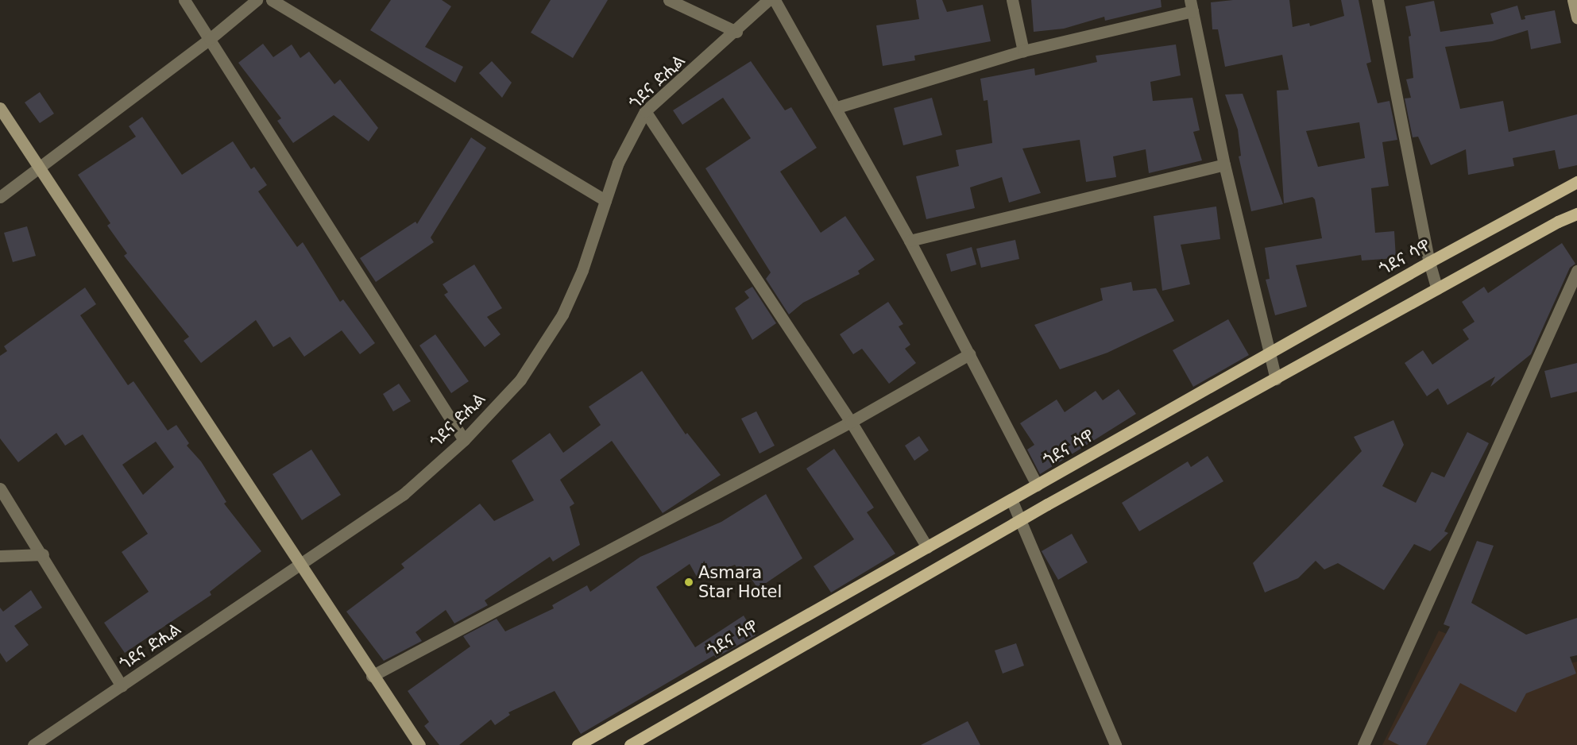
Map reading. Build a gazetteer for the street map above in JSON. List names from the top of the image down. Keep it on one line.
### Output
{"streets":{"main road":["ጎደና ሳዋ"],"street":["ጎደና ድሒል"]},"places":["Asmara Star Hotel"]}
